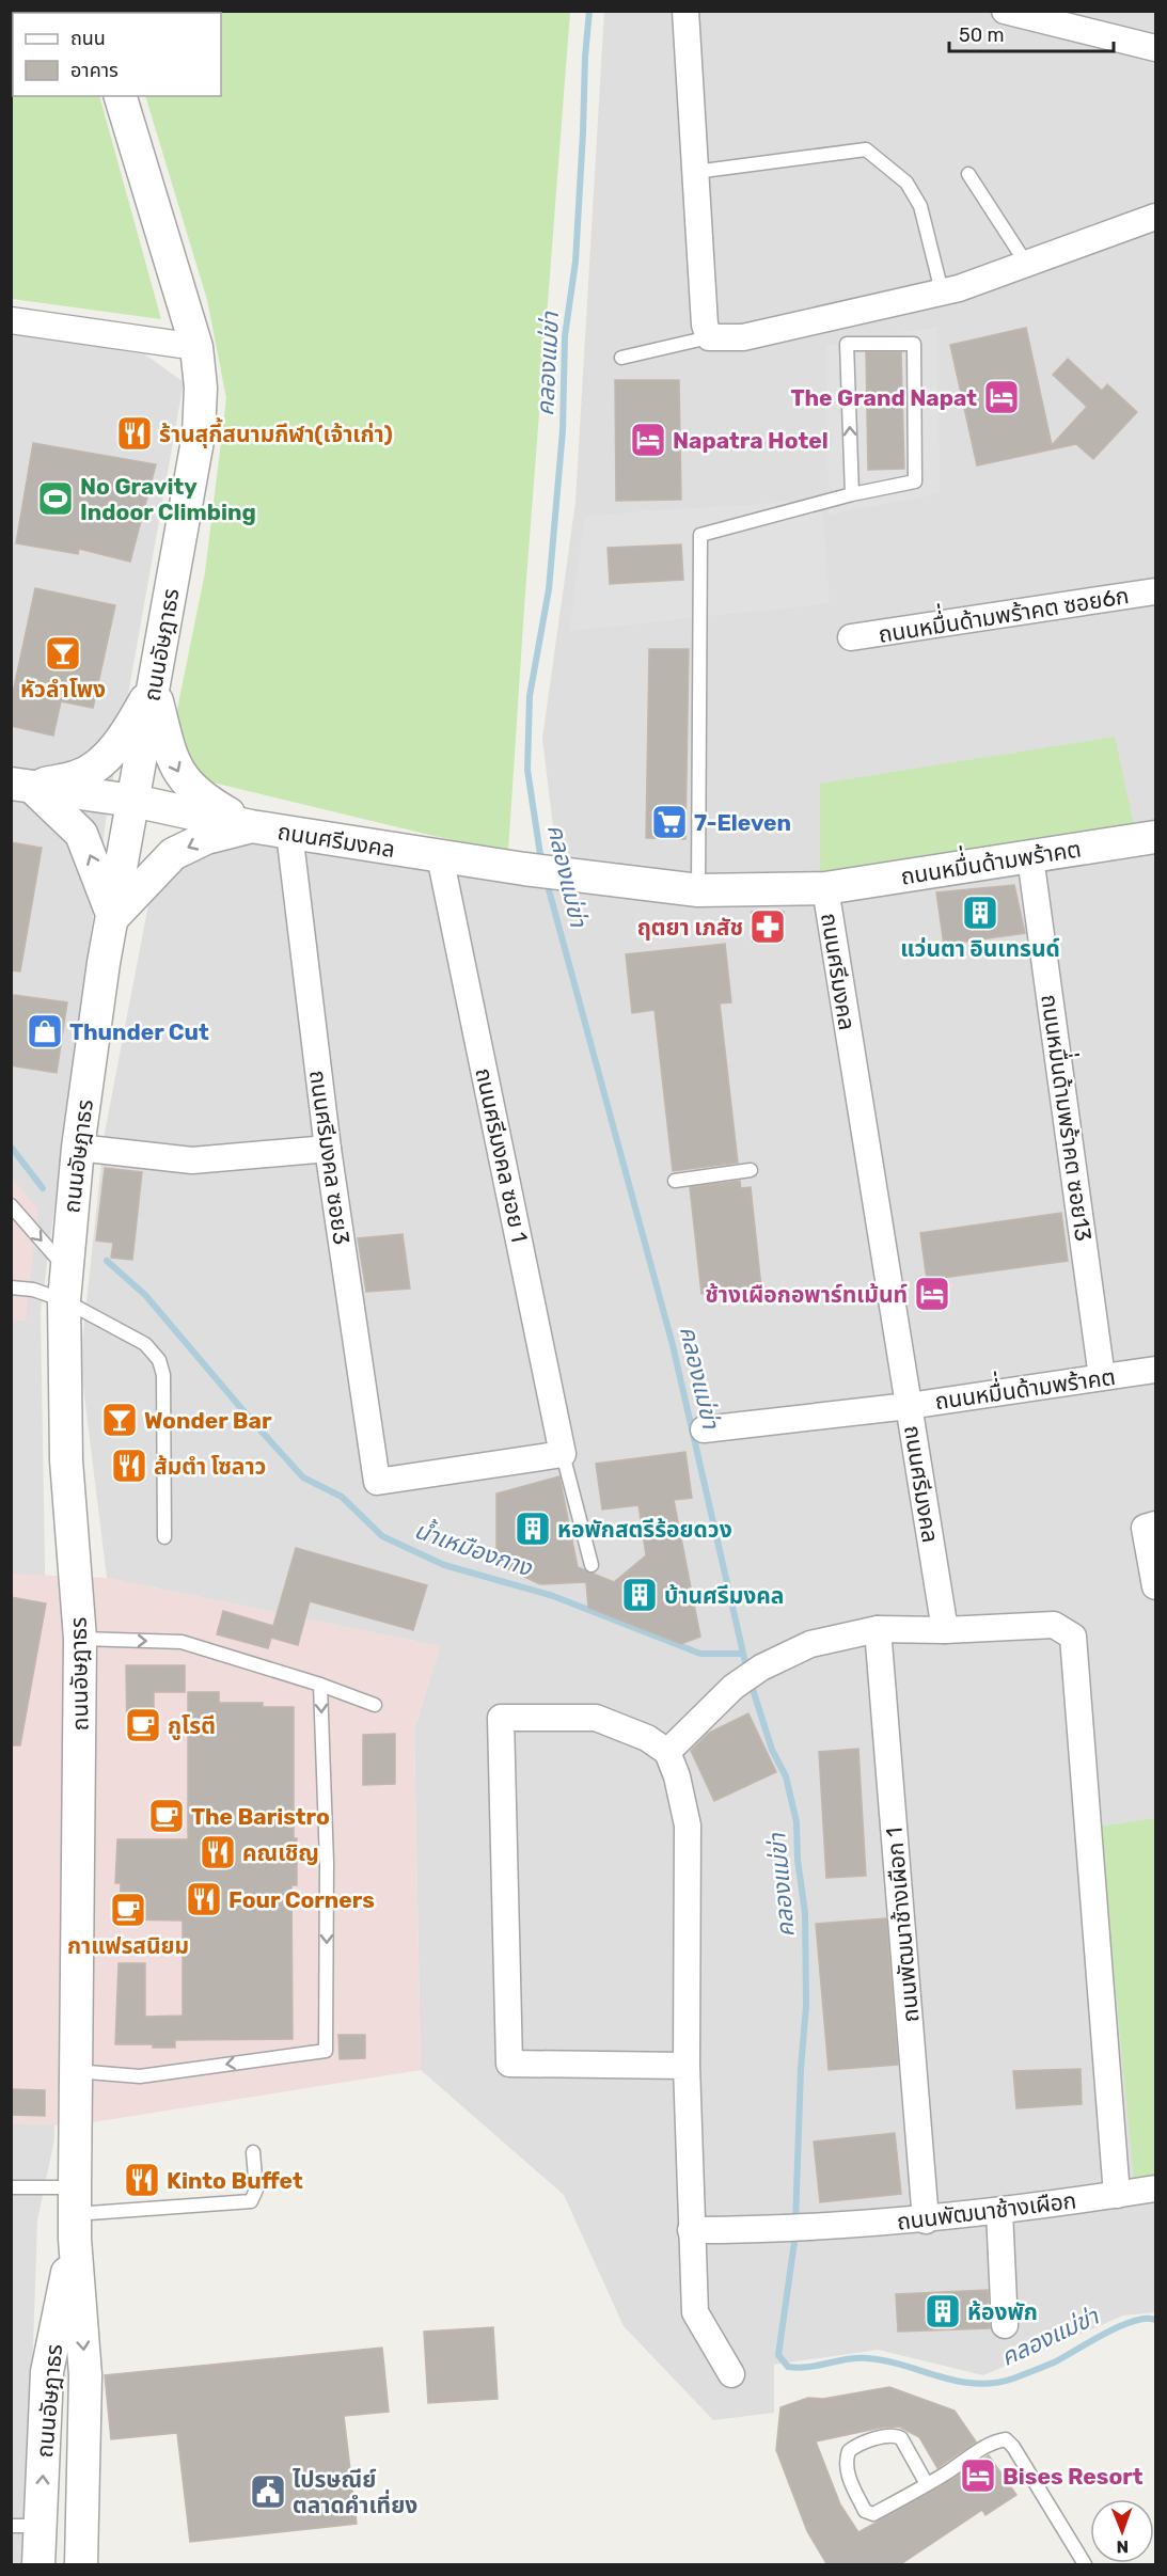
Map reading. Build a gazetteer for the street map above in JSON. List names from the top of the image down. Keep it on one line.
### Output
{"streets":{"street":["ถนนหมื่่นด้ามพร้าคต ซอย6ก","ถนนอัษฎาธร","ถนนศรีมงคล","ถนนหมื่่นด้ามพร้าคต","ถนนหมื่่นด้ามพร้าคต ซอย13","ถนนศรีมงคล ซอย 1","ถนนศรีมงคล ซอย3","ถนนพัฒนาช้างเผือก 1","ถนนพัฒนาช้างเผือก"]},"crossings":[["ถนนอัษฎาธร","ถนนศรีมงคล"],["ถนนศรีมงคล","ถนนหมื่่นด้ามพร้าคต"],["ถนนศรีมงคล","ถนนศรีมงคล ซอย 1"],["ถนนศรีมงคล","ถนนศรีมงคล ซอย3"],["ถนนหมื่่นด้ามพร้าคต","ถนนหมื่่นด้ามพร้าคต ซอย13"],["ถนนศรีมงคล ซอย 1","ถนนศรีมงคล ซอย3"],["ถนนพัฒนาช้างเผือก 1","ถนนพัฒนาช้างเผือก"]],"water":["คลองแม่ข่า","น้ำเหมืองกาง"],"places":{"hotel":["The Grand Napat","Napatra Hotel","ช้างเผือกอพาร์ทเม้นท์","Bises Resort"],"restaurant":["ร้านสุกี้สนามกีฬา(เจ้าเก่า)","ส้มตำ โซลาว","คณเชิญ","Four Corners","Kinto Buffet"],"sports":["No Gravity Indoor Climbing"],"bar":["หัวลำโพง","Wonder Bar"],"supermarket":["7-Eleven"],"building":["แว่นตา อินเทรนด์","หอพักสตรีร้อยดวง","บ้านศรีมงคล","ห้องพัก"],"pharmacy":["ฤตยา เภสัช"],"shop":["Thunder Cut"],"cafe":["กูโรตี","The Baristro","กาแฟรสนิยม"],"public building":["ไปรษณีย์ ตลาดคำเที่ยง"]},"legend":["ถนน","อาคาร"],"scale_bar":"50 m","north":"bottom"}
